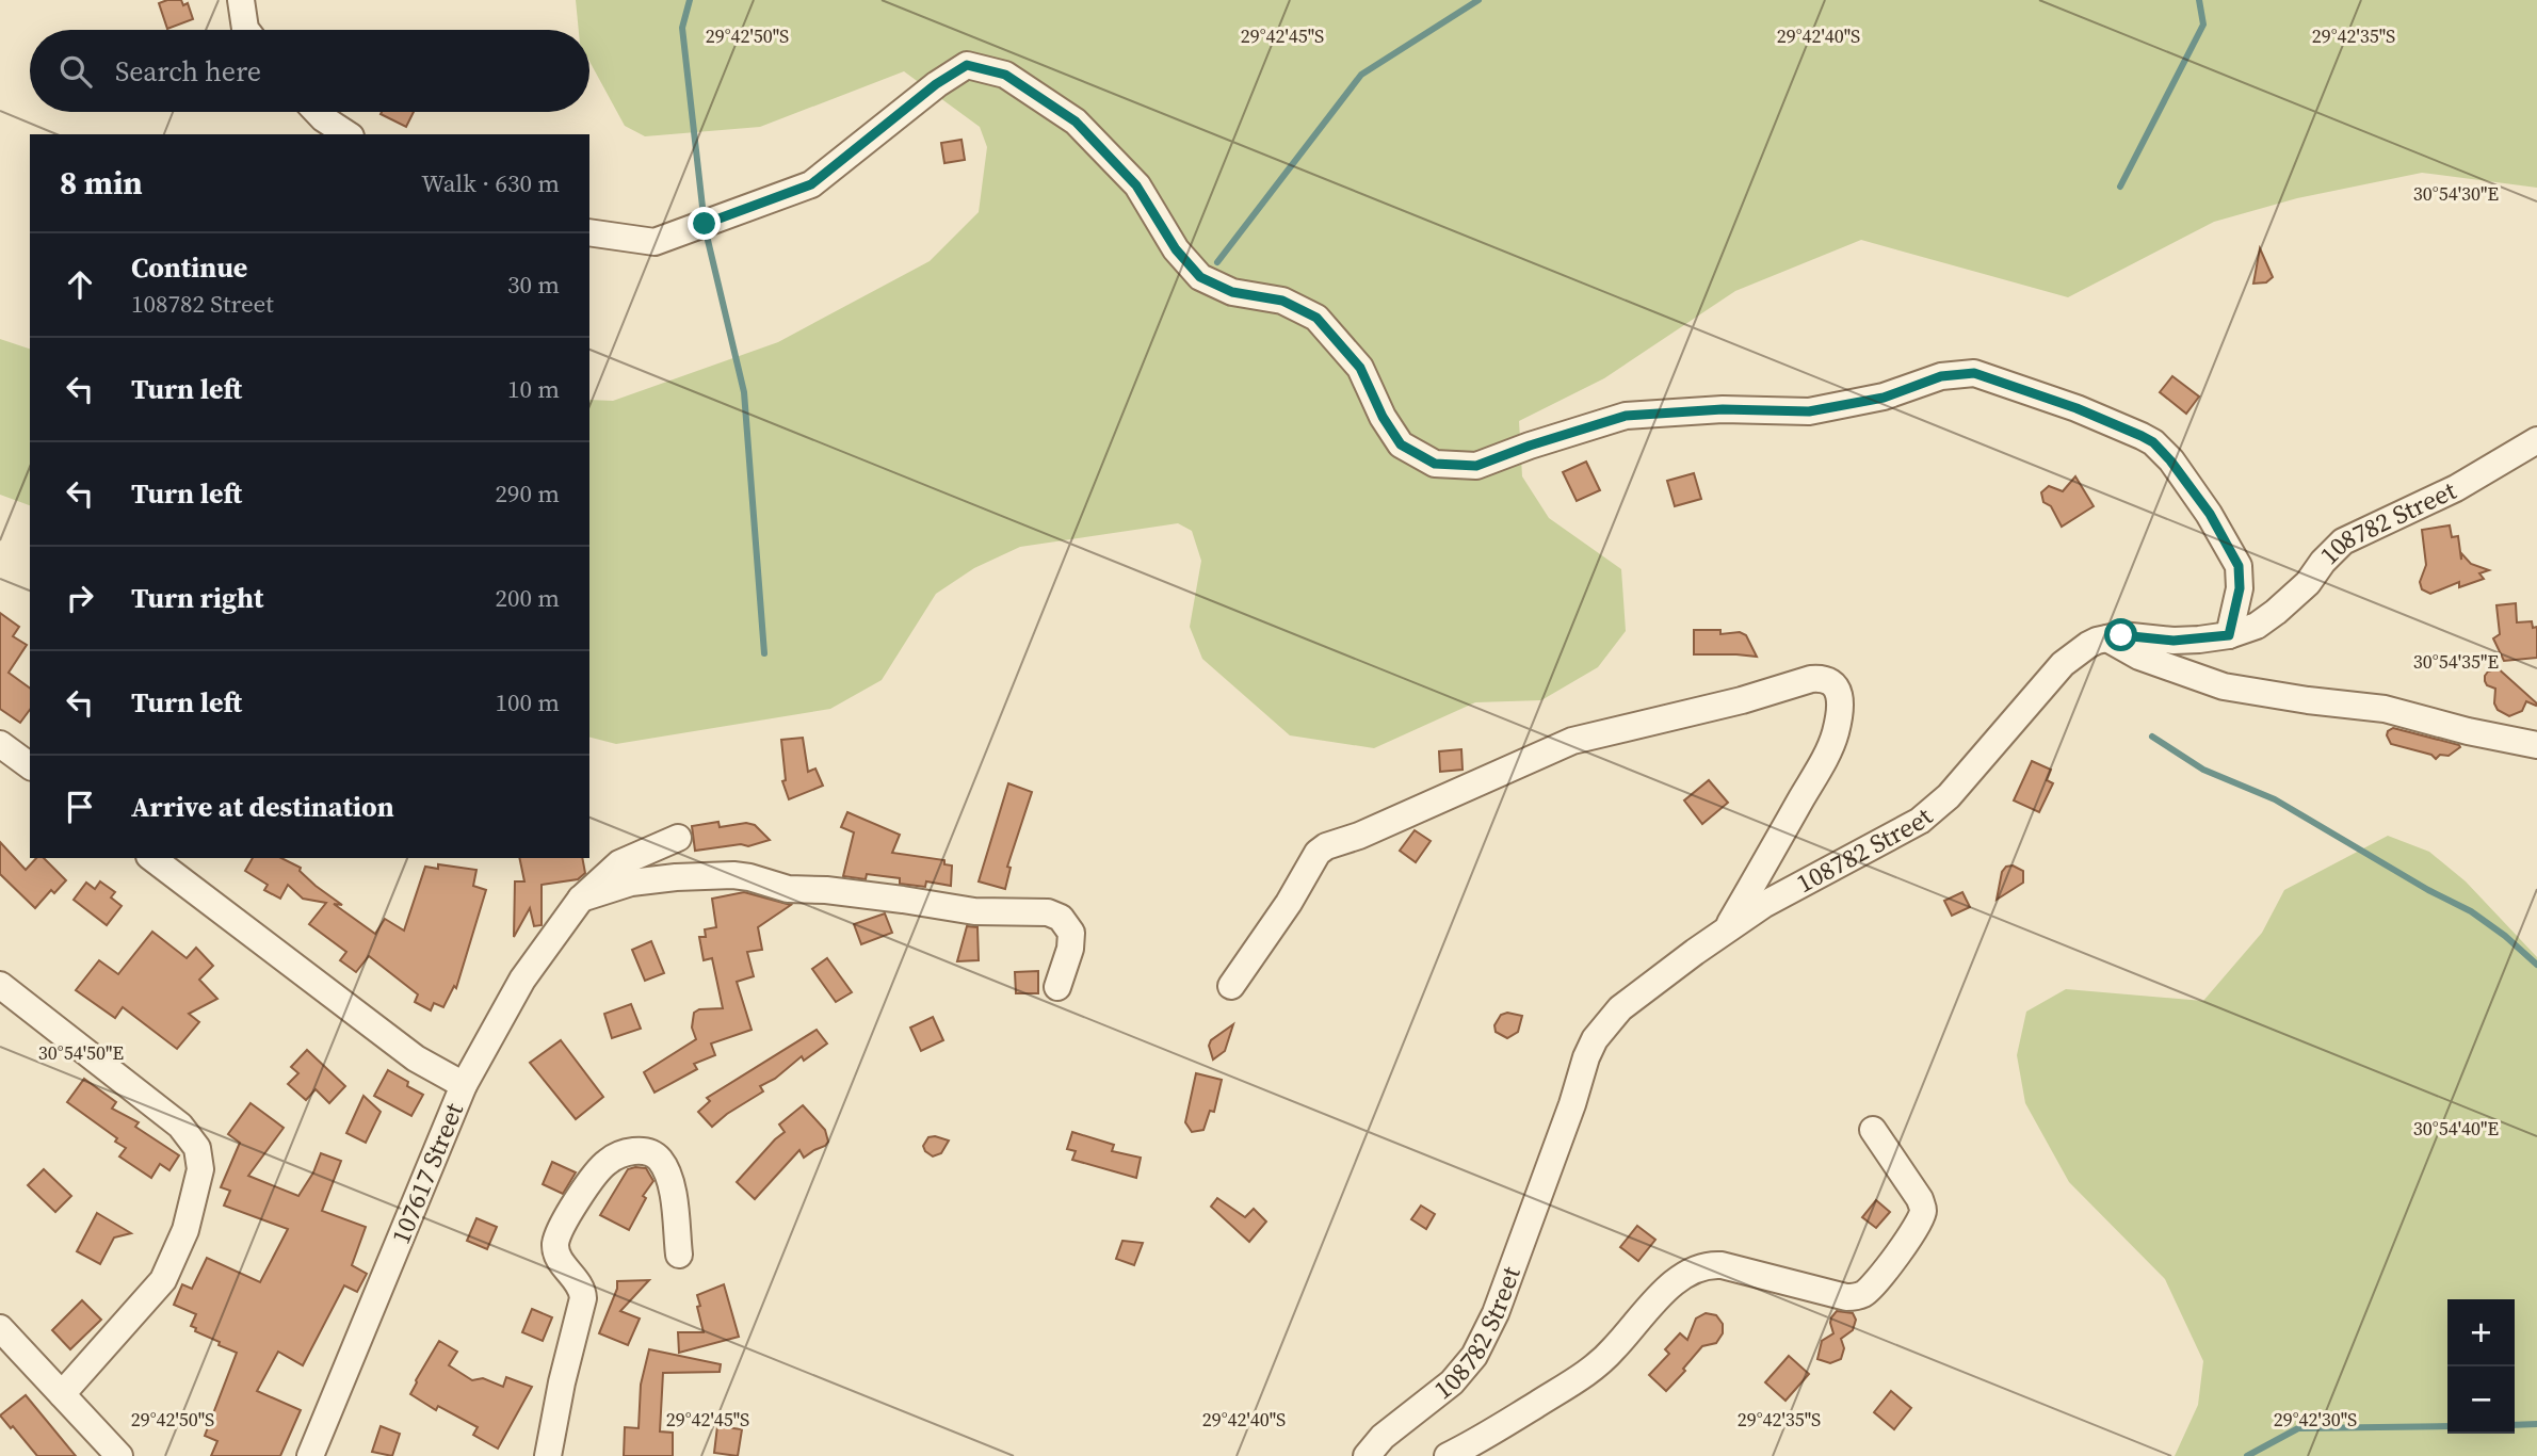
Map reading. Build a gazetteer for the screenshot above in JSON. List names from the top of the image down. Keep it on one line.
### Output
{"streets":{"street":["108782 Street","107617 Street"]},"page":{"search":"Search here","heading":["8 min","Walk · 630 m"],"list":[["Continue","108782 Street","30 m"],["Turn left","10 m"],["Turn left","290 m"],["Turn right","200 m"],["Turn left","100 m"],"Arrive at destination"],"map_buttons":["+","−"]},"coordinates":["29°42'50\"S","29°42'45\"S","29°42'40\"S","29°42'35\"S","30°54'30\"E","30°54'35\"E","30°54'50\"E","30°54'40\"E","29°42'30\"S"]}
